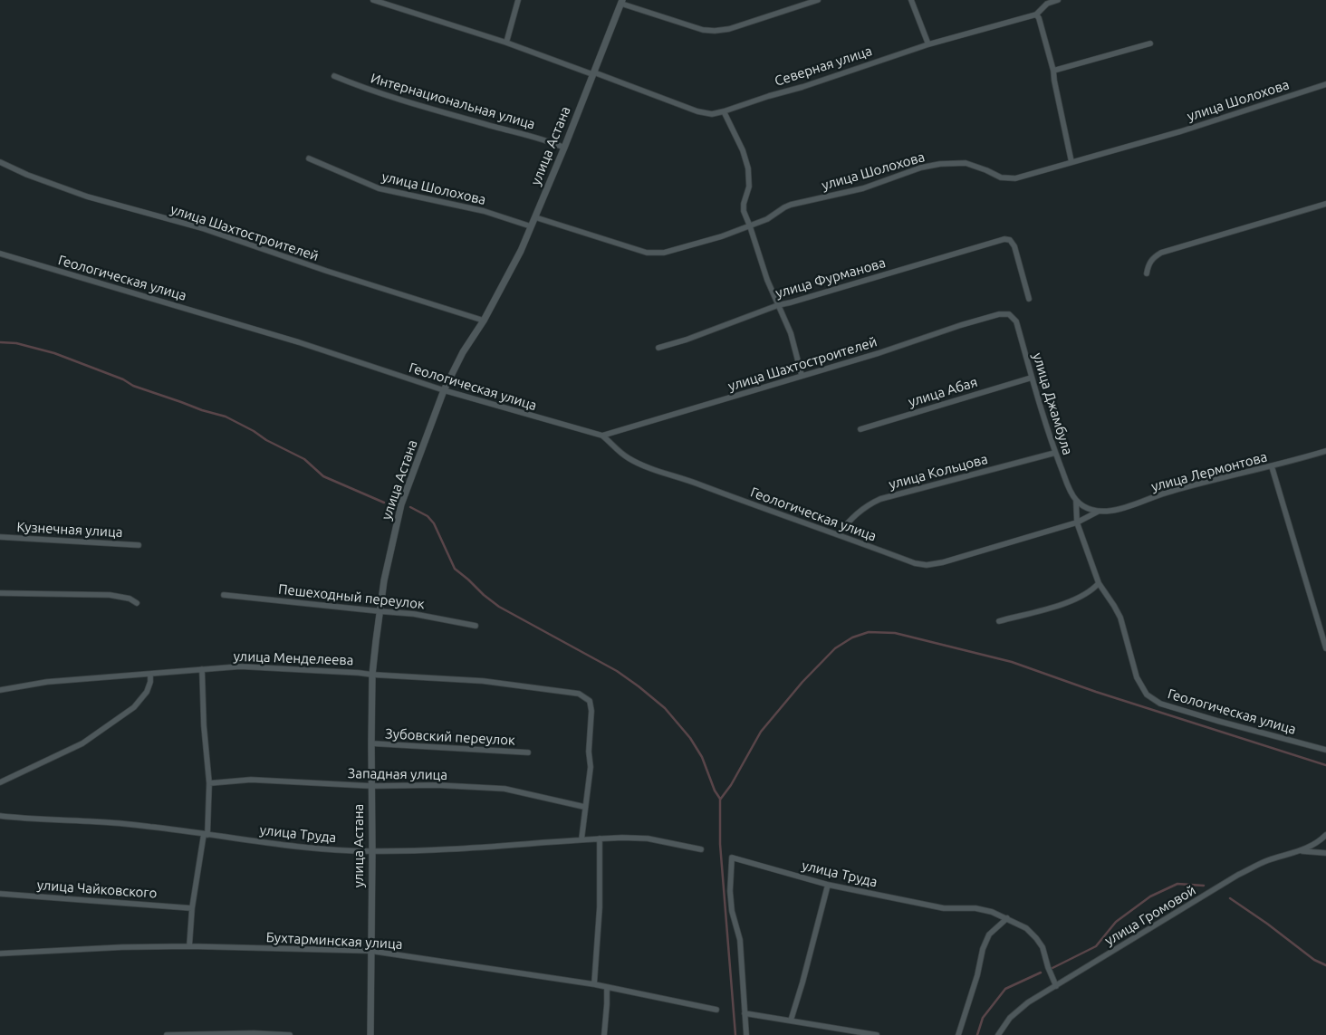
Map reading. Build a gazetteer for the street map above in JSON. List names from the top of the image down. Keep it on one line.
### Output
{"streets":{"street":["Северная улица","улица Шолохова","Интернациональная улица","улица Астана","улица Шахтостроителей","Геологическая улица","улица Фурманова","улица Абая","улица Джамбула","улица Кольцова","улица Лермонтова","Кузнечная улица","Пешеходный переулок","улица Менделеева","Зубовский переулок","Западная улица","улица Труда","улица Чайковского","улица Громовой","Бухтарминская улица"]},"crossings":[["Северная улица","улица Астана"],["улица Шолохова","улица Астана"],["Интернациональная улица","улица Астана"],["улица Астана","улица Шахтостроителей"],["улица Астана","Геологическая улица"],["улица Астана","Пешеходный переулок"],["улица Астана","улица Менделеева"],["улица Астана","Зубовский переулок"],["улица Астана","Западная улица"],["улица Астана","улица Труда"],["улица Астана","Бухтарминская улица"],["улица Шахтостроителей","Геологическая улица"],["улица Шахтостроителей","улица Джамбула"],["Геологическая улица","улица Джамбула"],["Геологическая улица","улица Кольцова"],["Геологическая улица","улица Лермонтова"],["улица Абая","улица Джамбула"],["улица Джамбула","улица Кольцова"],["улица Джамбула","улица Лермонтова"],["улица Менделеева","Западная улица"],["улица Труда","улица Громовой"]]}
